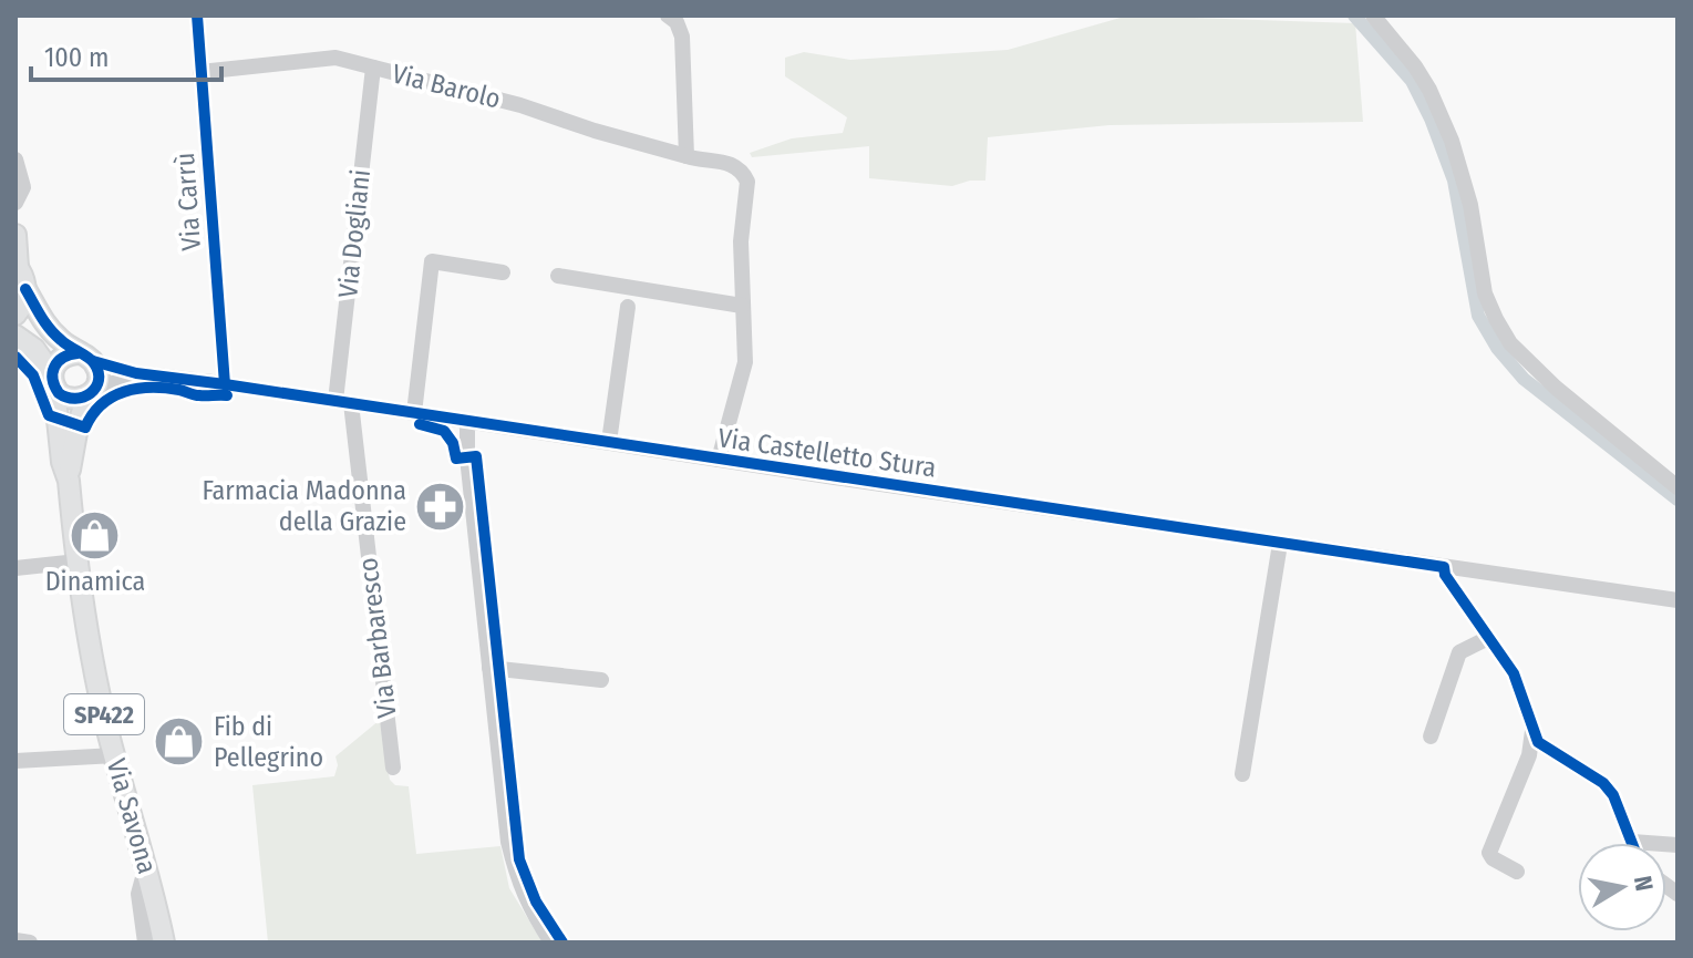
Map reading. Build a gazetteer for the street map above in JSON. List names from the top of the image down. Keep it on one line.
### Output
{"streets":{"main road":["SP422","Via Savona"],"street":["Via Barolo","Via Carrù","Via Dogliani","Via Castelletto Stura","Via Barbaresco"]},"crossings":[["Via Barolo","Via Carrù"],["Via Barolo","Via Dogliani"],["Via Barolo","Via Castelletto Stura"],["Via Carrù","Via Castelletto Stura"],["Via Dogliani","Via Castelletto Stura"],["Via Dogliani","Via Barbaresco"],["Via Castelletto Stura","Via Barbaresco"],["Via Castelletto Stura","SP422"],["Via Castelletto Stura","Via Savona"],["SP422","Via Savona"]],"places":{"pharmacy":["Farmacia Madonna della Grazie"],"shop":["Dinamica","Fib di Pellegrino"]},"scale_bar":"100 m","north":"right"}
